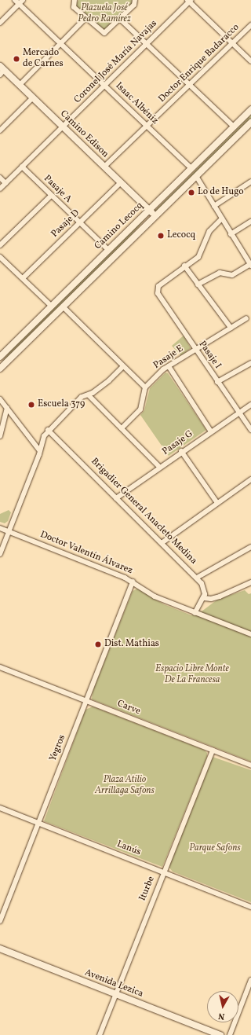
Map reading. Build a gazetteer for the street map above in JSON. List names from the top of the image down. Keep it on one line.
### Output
{"streets":{"street":["Coronel José María Navajas","Doctor Enrique Badaracco","Isaac Albéniz","Camino Edison","Pasaje A","Pasaje D","Camino Lecocq","Pasaje I","Pasaje E","Pasaje G","Brigadier General Anacleto Medina","Doctor Valentín Álvarez","Carve","Yegros","Lanús","Iturbe","Avenida Lezica"]},"crossings":[["Coronel José María Navajas","Isaac Albéniz"],["Coronel José María Navajas","Camino Edison"],["Coronel José María Navajas","Pasaje A"],["Doctor Enrique Badaracco","Isaac Albéniz"],["Doctor Enrique Badaracco","Camino Edison"],["Isaac Albéniz","Camino Lecocq"],["Camino Edison","Pasaje D"],["Camino Edison","Camino Lecocq"],["Pasaje A","Pasaje D"],["Pasaje A","Camino Lecocq"],["Pasaje I","Pasaje E"],["Pasaje I","Pasaje G"],["Pasaje G","Brigadier General Anacleto Medina"],["Doctor Valentín Álvarez","Yegros"],["Carve","Yegros"],["Carve","Iturbe"],["Yegros","Lanús"],["Lanús","Iturbe"],["Iturbe","Avenida Lezica"]],"parks":["Plazuela José Pedro Ramírez","Espacio Libre Monte De La Francesa","Plaza Atilio Arrillaga Safons","Parque Safons"],"places":["Mercado de Carnes","Lo de Hugo","Lecocq","Escuela 379","Dist. Mathias"],"north":"bottom"}
